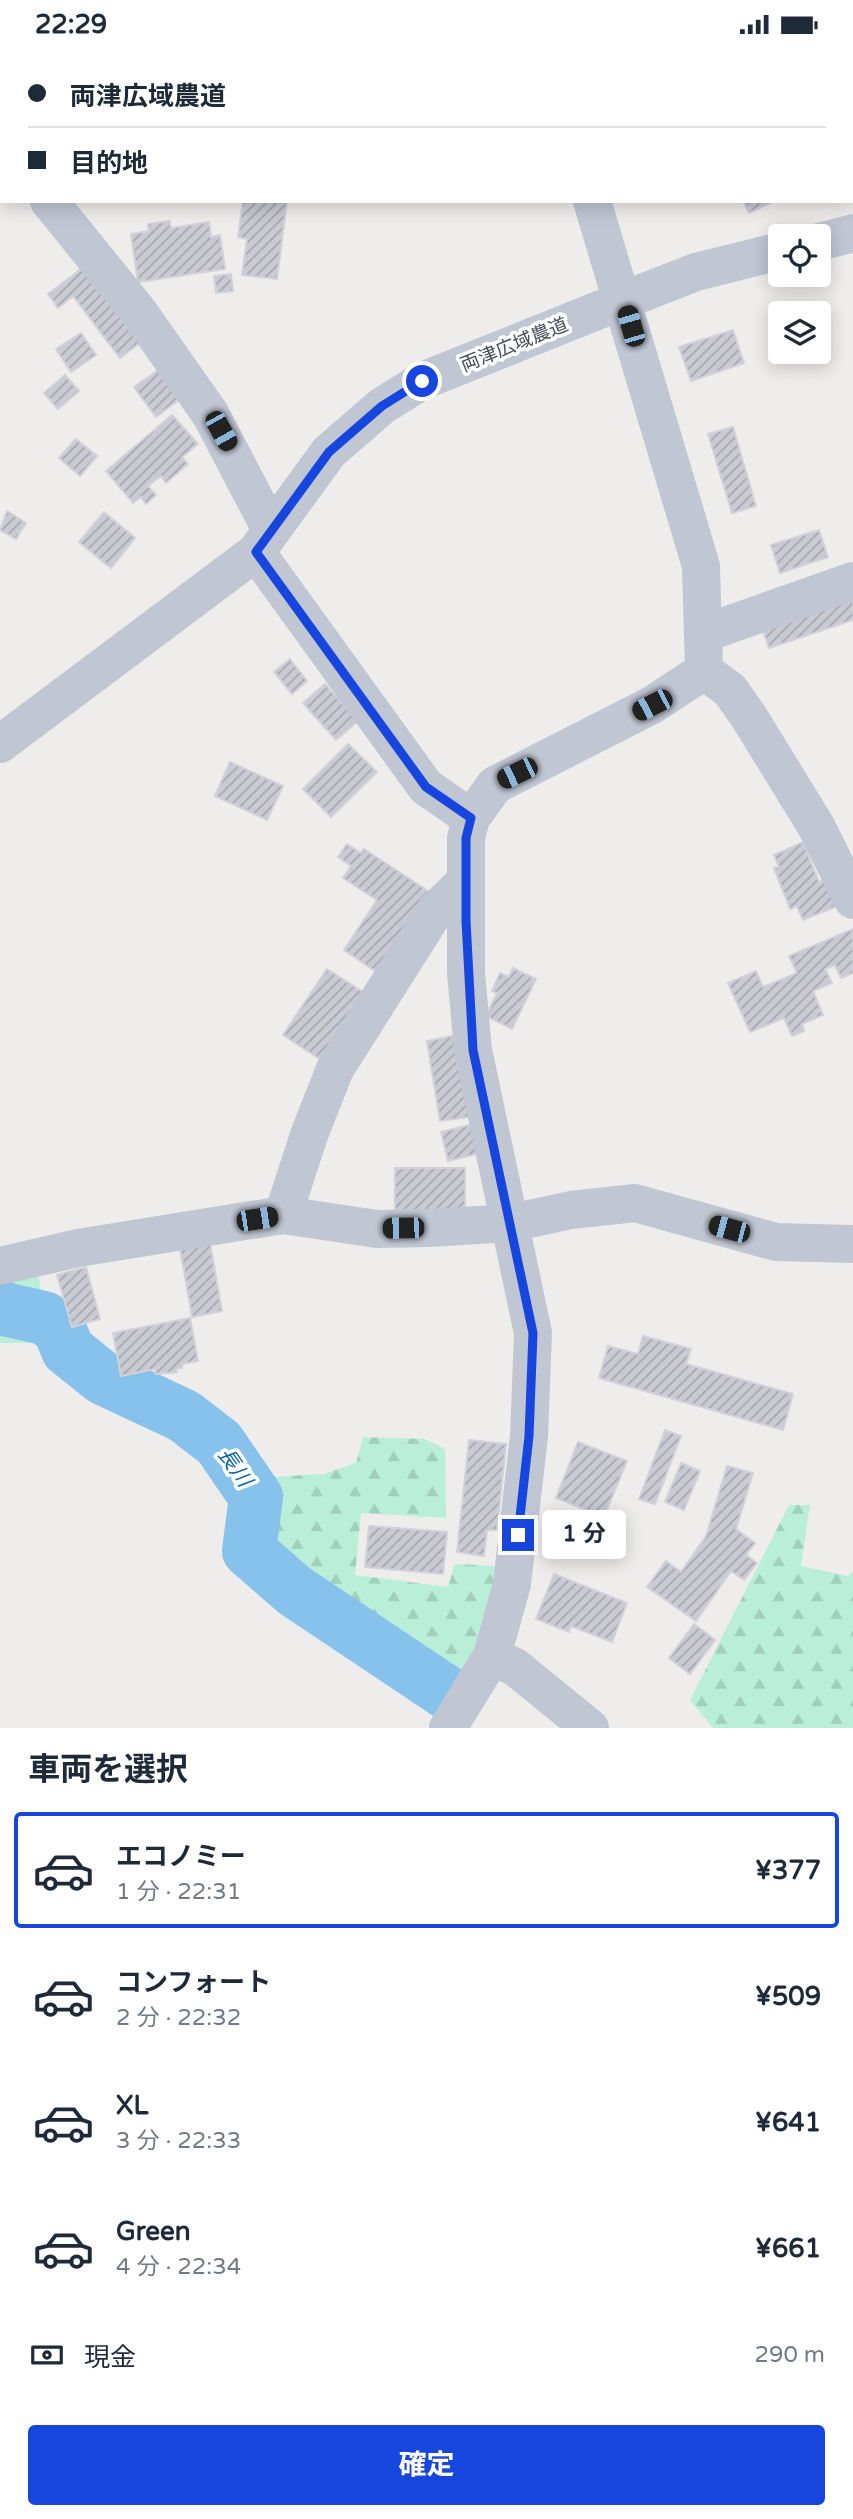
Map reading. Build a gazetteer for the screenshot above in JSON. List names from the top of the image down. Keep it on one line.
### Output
{"streets":{"street":["両津広域農道"]},"water":["長川"],"page":{"status":"22:29","banner":["両津広域農道","目的地"],"bubble":"1 分","heading":"車両を選択","list":[{"name":"エコノミー","note":"1 分 · 22:31","value":"¥377"},{"name":"コンフォート","note":"2 分 · 22:32","value":"¥509"},{"name":"XL","note":"3 分 · 22:33","value":"¥641"},{"name":"Green","note":"4 分 · 22:34","value":"¥661"}],"pay":["現金","290 m"],"buttons":"確定"}}
